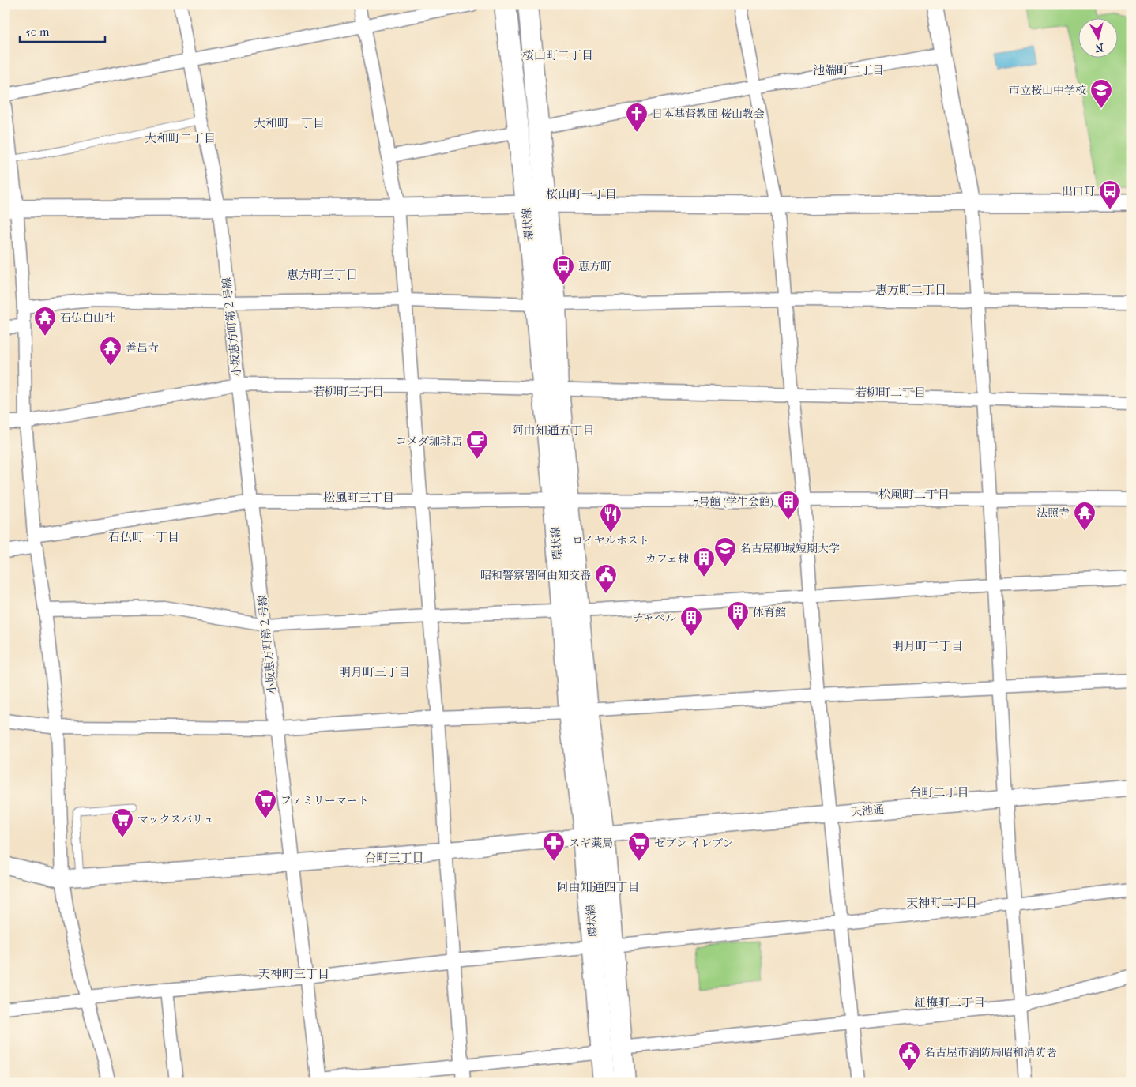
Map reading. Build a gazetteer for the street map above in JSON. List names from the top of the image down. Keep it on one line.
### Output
{"streets":{"main road":["環状線"],"street":["小坂恵方町第２号線","天池通"]},"crossings":[["環状線","天池通"],["小坂恵方町第２号線","天池通"]],"districts":["桜山町二丁目","池端町二丁目","大和町一丁目","大和町二丁目","桜山町一丁目","恵方町三丁目","恵方町二丁目","若柳町三丁目","若柳町二丁目","阿由知通五丁目","松風町二丁目","松風町三丁目","石仏町一丁目","明月町二丁目","明月町三丁目","台町二丁目","台町三丁目","阿由知通四丁目","天神町二丁目","天神町三丁目","紅梅町二丁目"],"places":{"school or university":["市立桜山中学校","名古屋柳城短期大学"],"church":["日本基督教団 桜山教会"],"bus stop":["出口町","恵方町"],"temple":["石仏白山社","善昌寺","法照寺"],"cafe":["コメダ珈琲店"],"building":["7号館 (学生会館)","カフェ棟","体育館","チャペル"],"restaurant":["ロイヤルホスト"],"public building":["昭和警察署阿由知交番","名古屋市消防局昭和消防署"],"supermarket":["ファミリーマート","マックスバリュ","セブン-イレブン"],"pharmacy":["スギ薬局"]},"scale_bar":"50 m","north":"bottom"}
